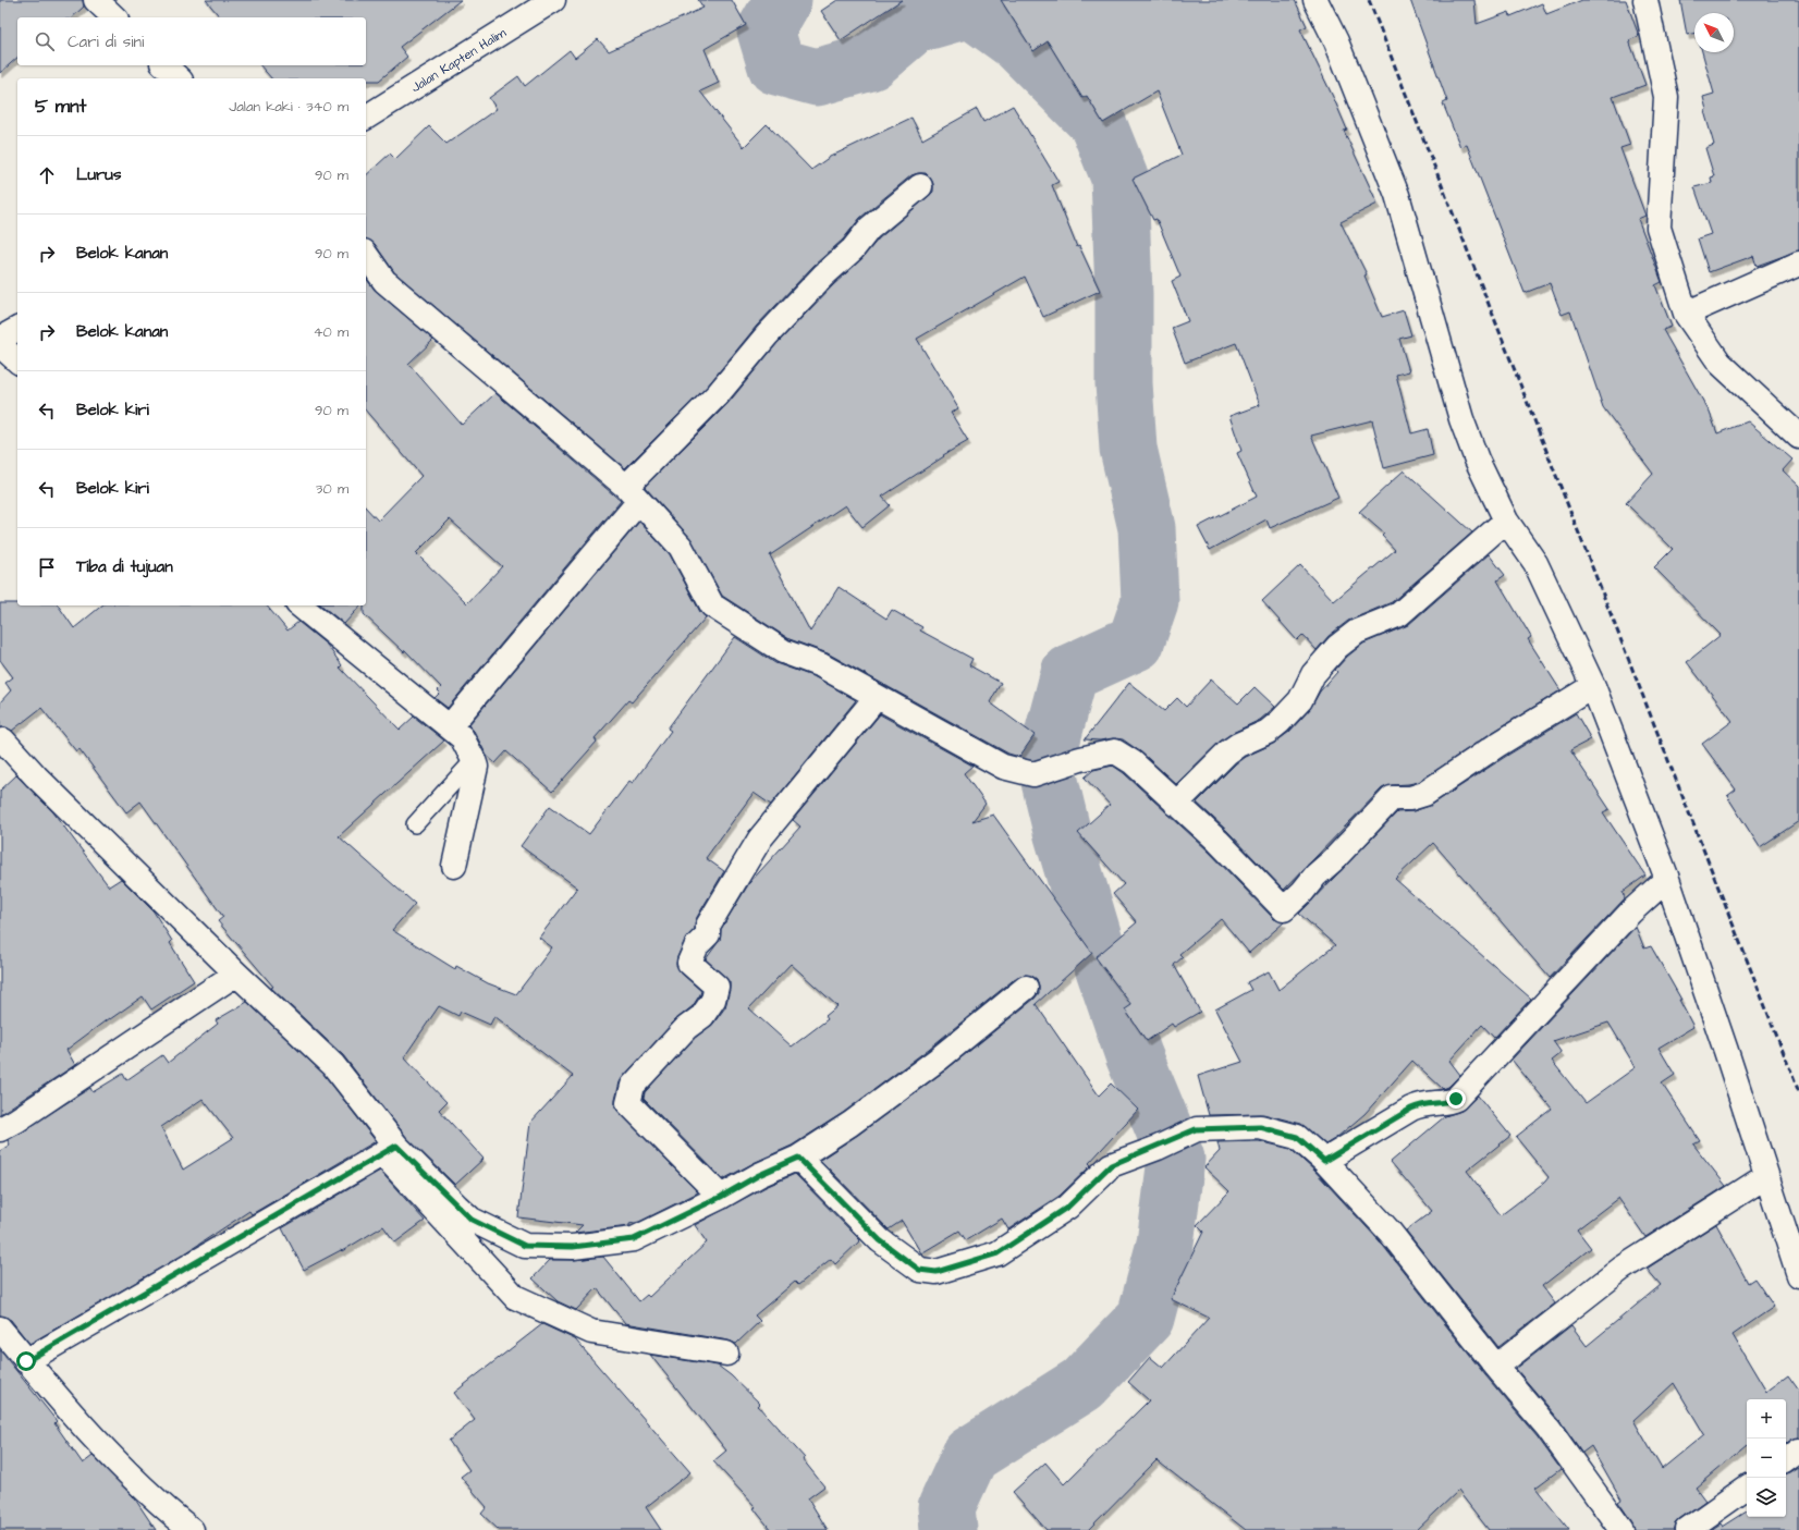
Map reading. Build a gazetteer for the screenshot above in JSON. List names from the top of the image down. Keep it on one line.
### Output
{"streets":{"street":["Jalan Kapten Halim"]},"north":"top left","page":{"search":"Cari di sini","heading":["5 mnt","Jalan kaki · 340 m"],"list":[["Lurus","90 m"],["Belok kanan","90 m"],["Belok kanan","40 m"],["Belok kiri","90 m"],["Belok kiri","30 m"],"Tiba di tujuan"],"map_buttons":["+","−"]}}
